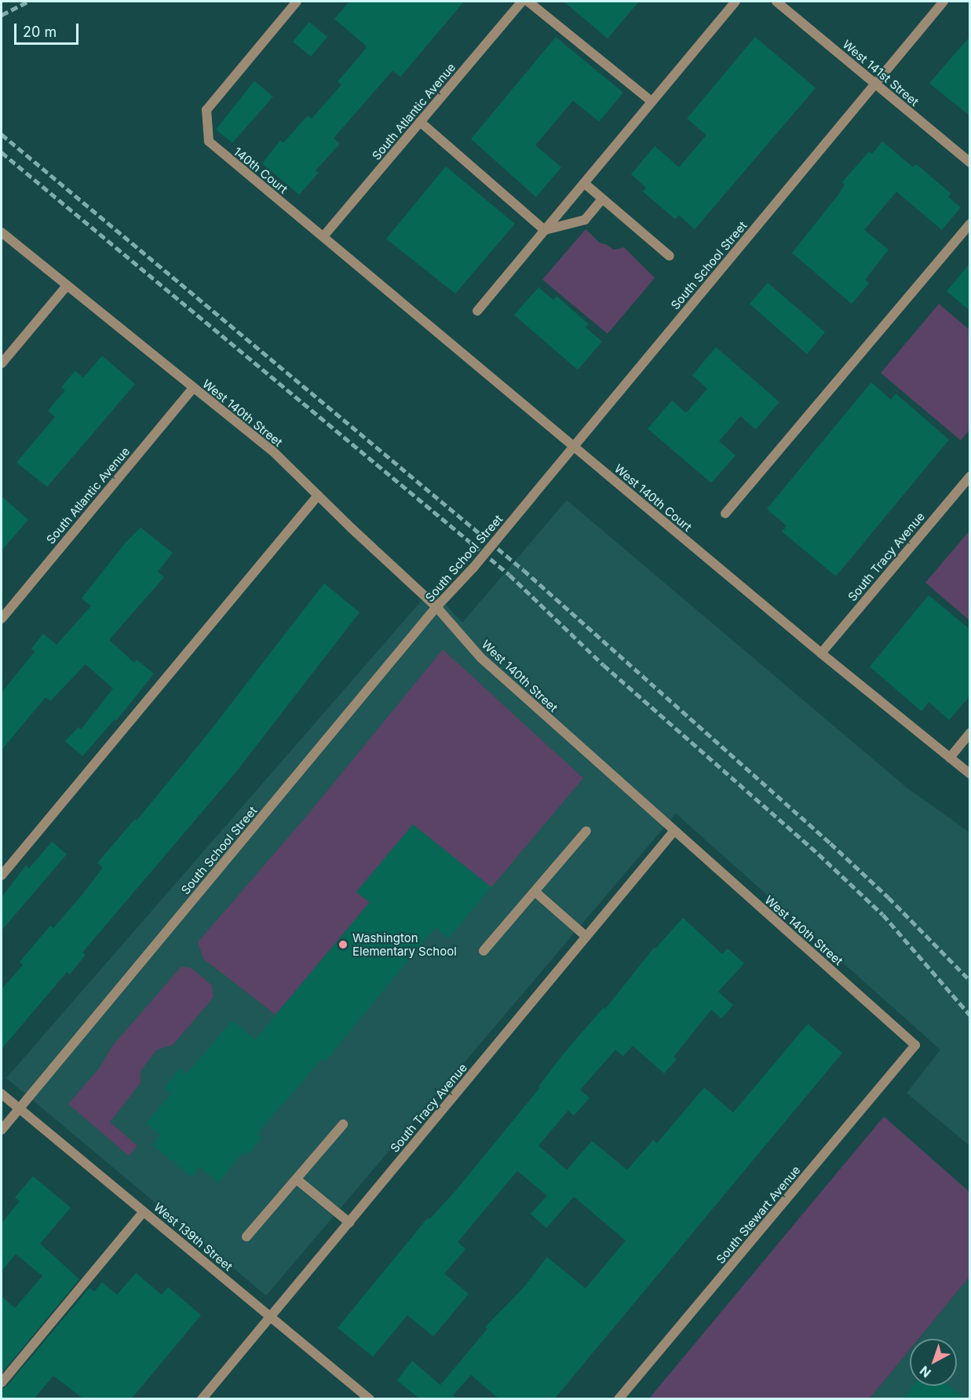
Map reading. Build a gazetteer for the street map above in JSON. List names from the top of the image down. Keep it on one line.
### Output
{"streets":{"street":["West 141st Street","South Atlantic Avenue","140th Court","South School Street","West 140th Street","West 140th Court","South Tracy Avenue","South Stewart Avenue","West 139th Street"]},"crossings":[["West 141st Street","South School Street"],["South Atlantic Avenue","140th Court"],["South Atlantic Avenue","West 140th Street"],["South Atlantic Avenue","West 140th Court"],["140th Court","West 140th Court"],["South School Street","West 140th Street"],["South School Street","West 140th Court"],["South School Street","West 139th Street"],["West 140th Street","South Tracy Avenue"],["West 140th Street","South Stewart Avenue"],["West 140th Court","South Tracy Avenue"],["South Tracy Avenue","West 139th Street"]],"places":["Washington Elementary School"],"scale_bar":"20 m","north":"bottom left"}
